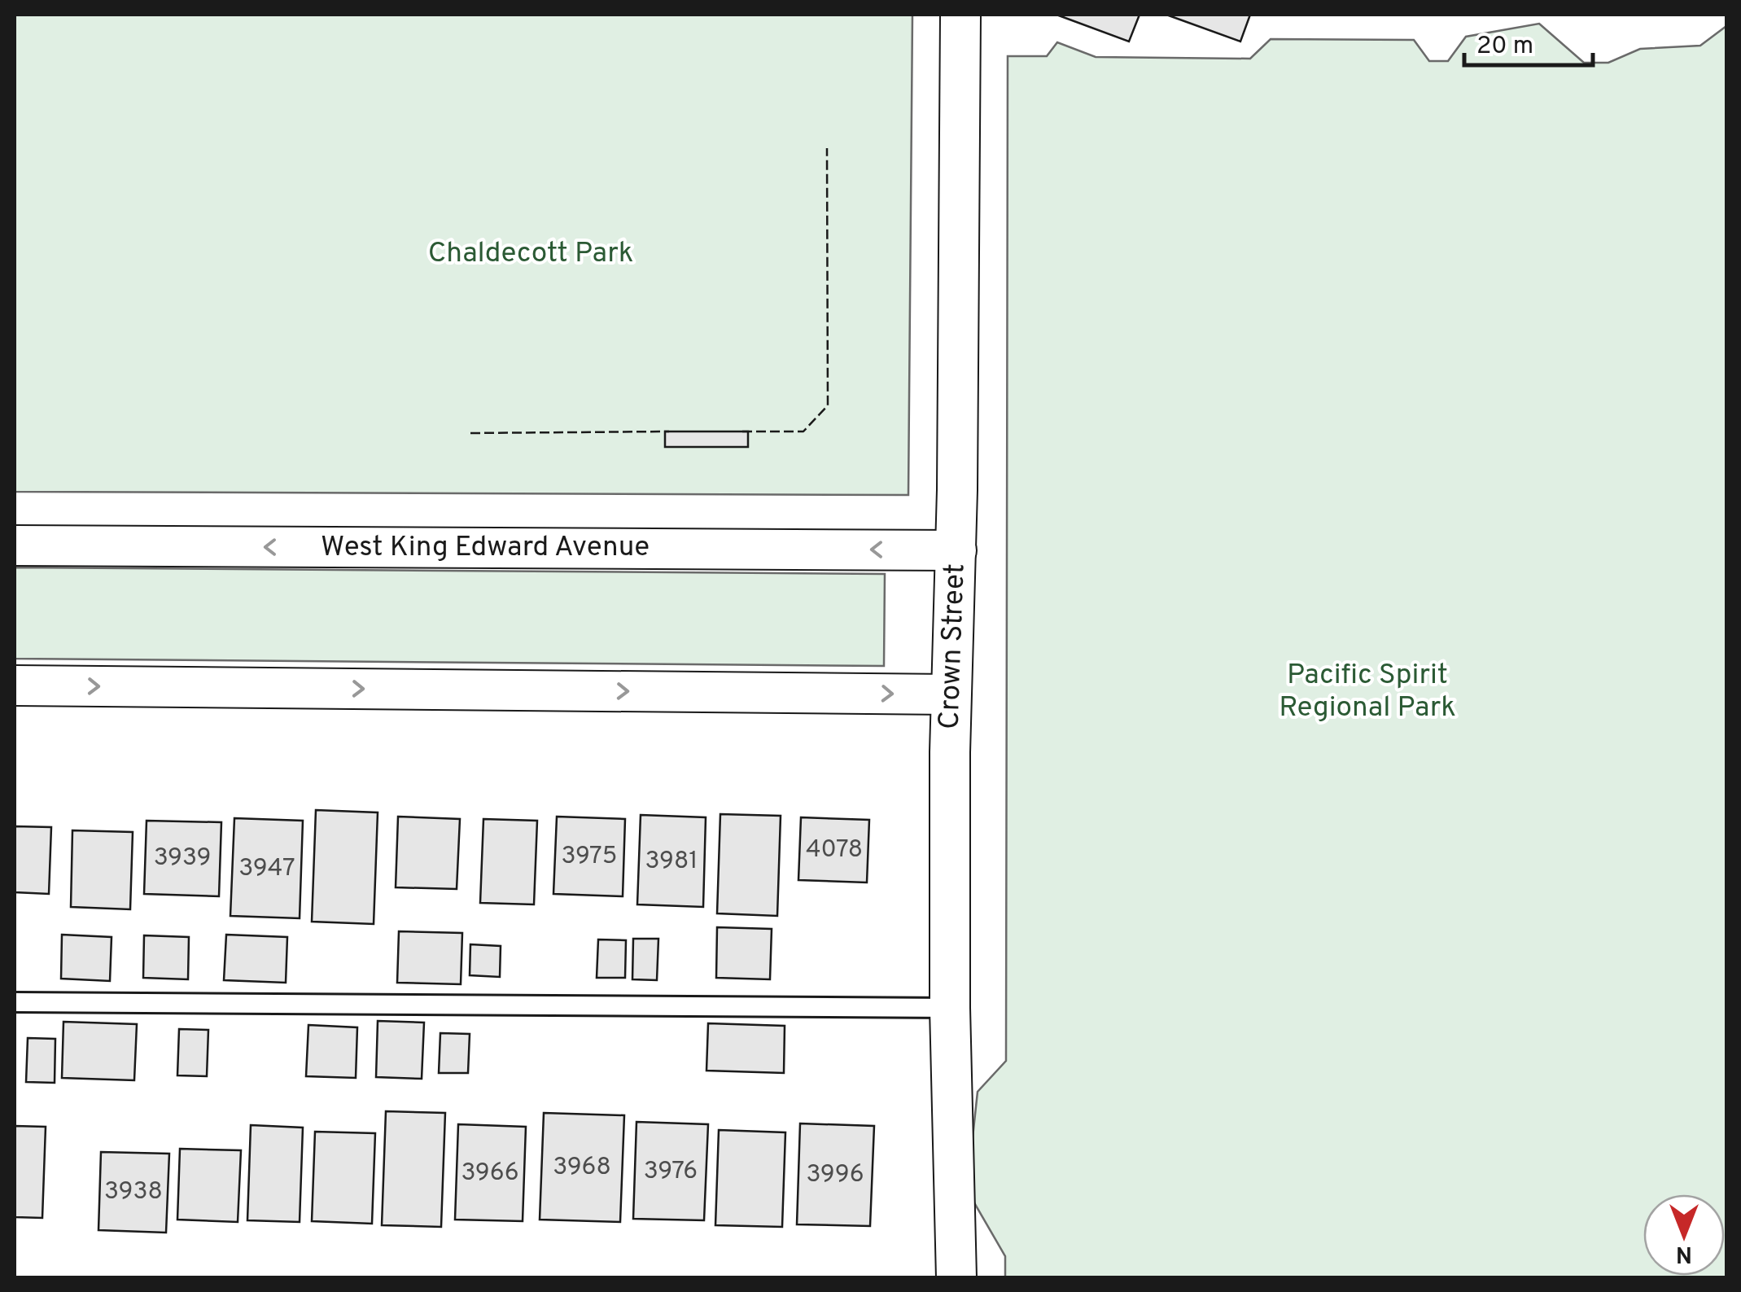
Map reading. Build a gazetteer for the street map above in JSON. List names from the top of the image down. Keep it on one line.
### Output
{"streets":{"street":["West King Edward Avenue","Crown Street"]},"crossings":[["West King Edward Avenue","Crown Street"]],"parks":["Chaldecott Park","Pacific Spirit Regional Park"],"house_numbers":["4078","3975","3939","3981","3947","3968","3976","3966","3996","3938"],"scale_bar":"20 m","north":"bottom"}
